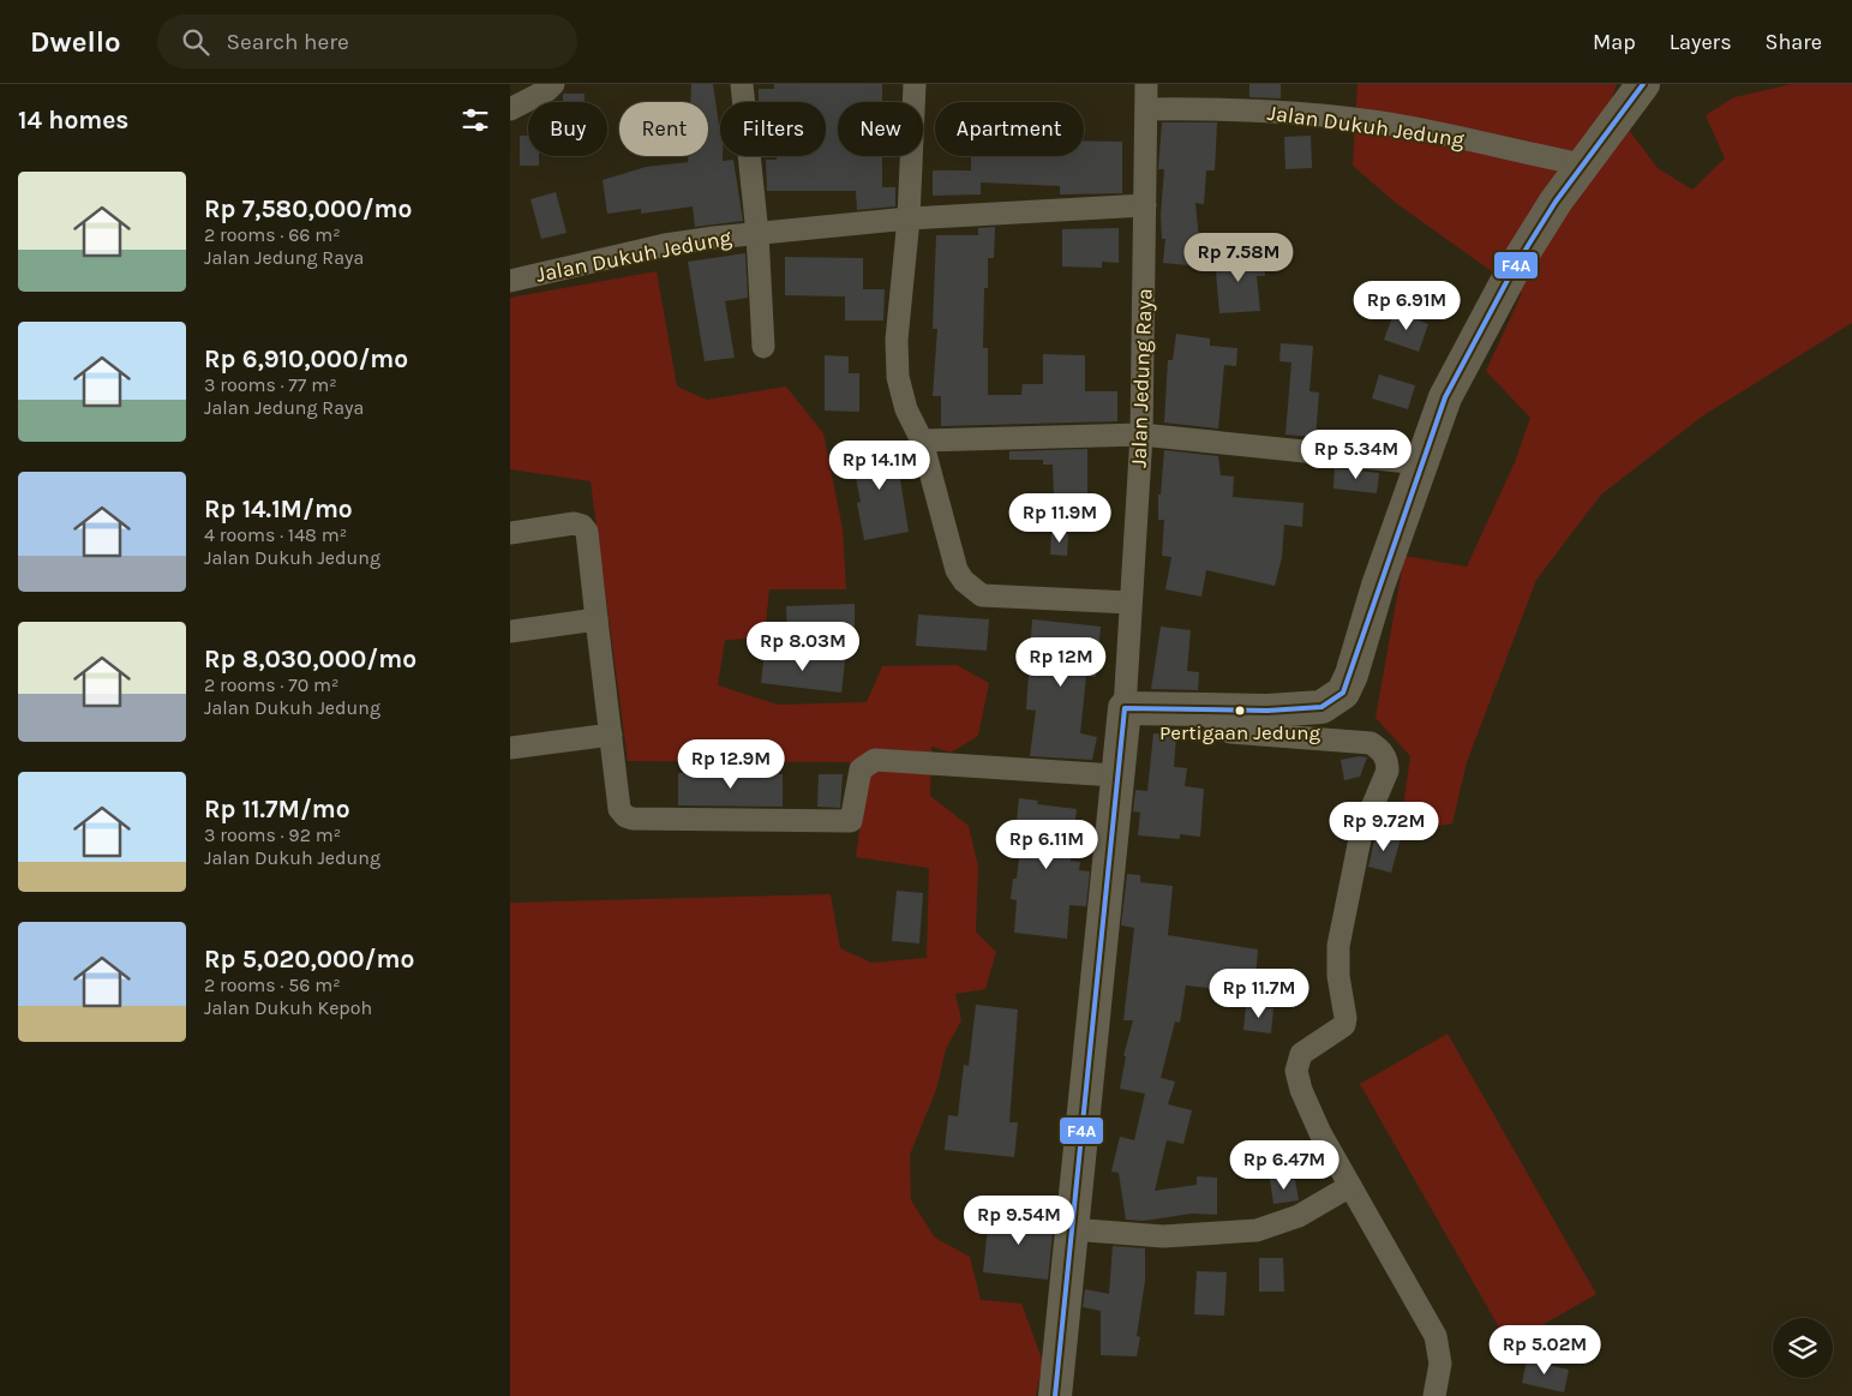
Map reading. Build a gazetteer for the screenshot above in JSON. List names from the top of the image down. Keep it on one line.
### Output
{"streets":{"street":["Jalan Dukuh Jedung","Jalan Jedung Raya"]},"crossings":[["Jalan Dukuh Jedung","Jalan Jedung Raya"]],"places":["Pertigaan Jedung"],"lines":["transit line F4A"],"page":{"header":"Dwello","search":"Search here","nav":["Map","Layers","Share"],"heading":"14 homes","chip":["Buy","Rent","Filters","New","Apartment"],"list":[{"name":"Rp 7,580,000/mo","note":"2 rooms · 66 m² · Jalan Jedung Raya"},{"name":"Rp 6,910,000/mo","note":"3 rooms · 77 m² · Jalan Jedung Raya"},{"name":"Rp 14.1M/mo","note":"4 rooms · 148 m² · Jalan Dukuh Jedung"},{"name":"Rp 8,030,000/mo","note":"2 rooms · 70 m² · Jalan Dukuh Jedung"},{"name":"Rp 11.7M/mo","note":"3 rooms · 92 m² · Jalan Dukuh Jedung"},{"name":"Rp 5,020,000/mo","note":"2 rooms · 56 m² · Jalan Dukuh Kepoh"}],"price":["Rp 7.58M","Rp 6.91M","Rp 5.34M","Rp 14.1M","Rp 11.9M","Rp 8.03M","Rp 12M","Rp 12.9M","Rp 9.72M","Rp 6.11M","Rp 11.7M","Rp 6.47M","Rp 9.54M","Rp 5.02M"]}}
